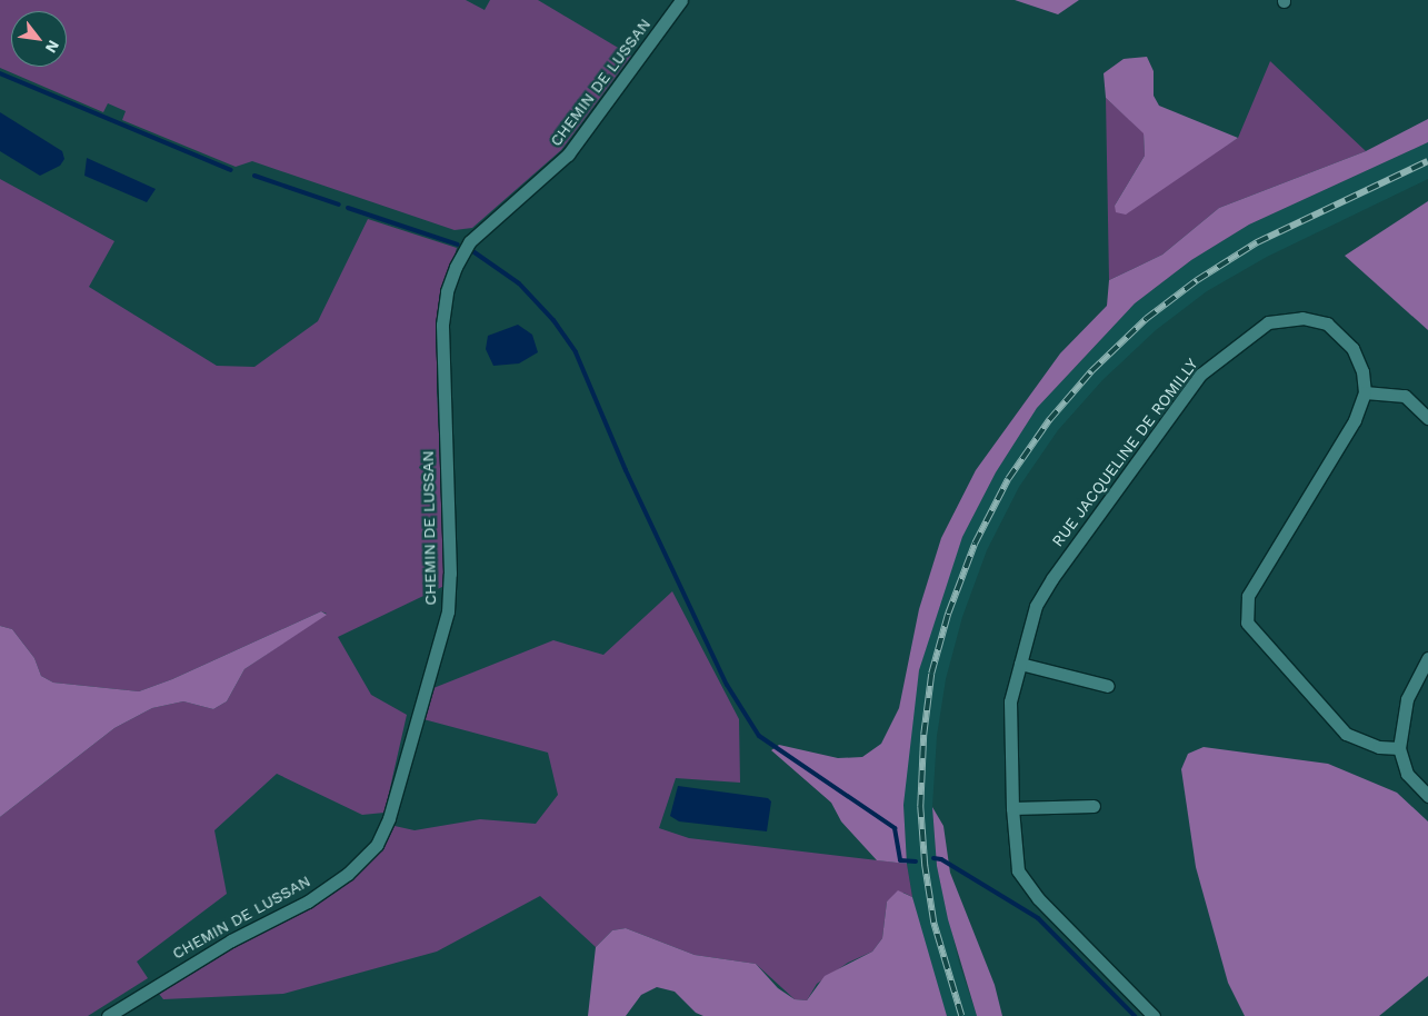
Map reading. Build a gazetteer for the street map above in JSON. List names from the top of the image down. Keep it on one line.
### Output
{"streets":{"street":["CHEMIN DE LUSSAN","RUE JACQUELINE DE ROMILLY"]},"north":"bottom right"}
